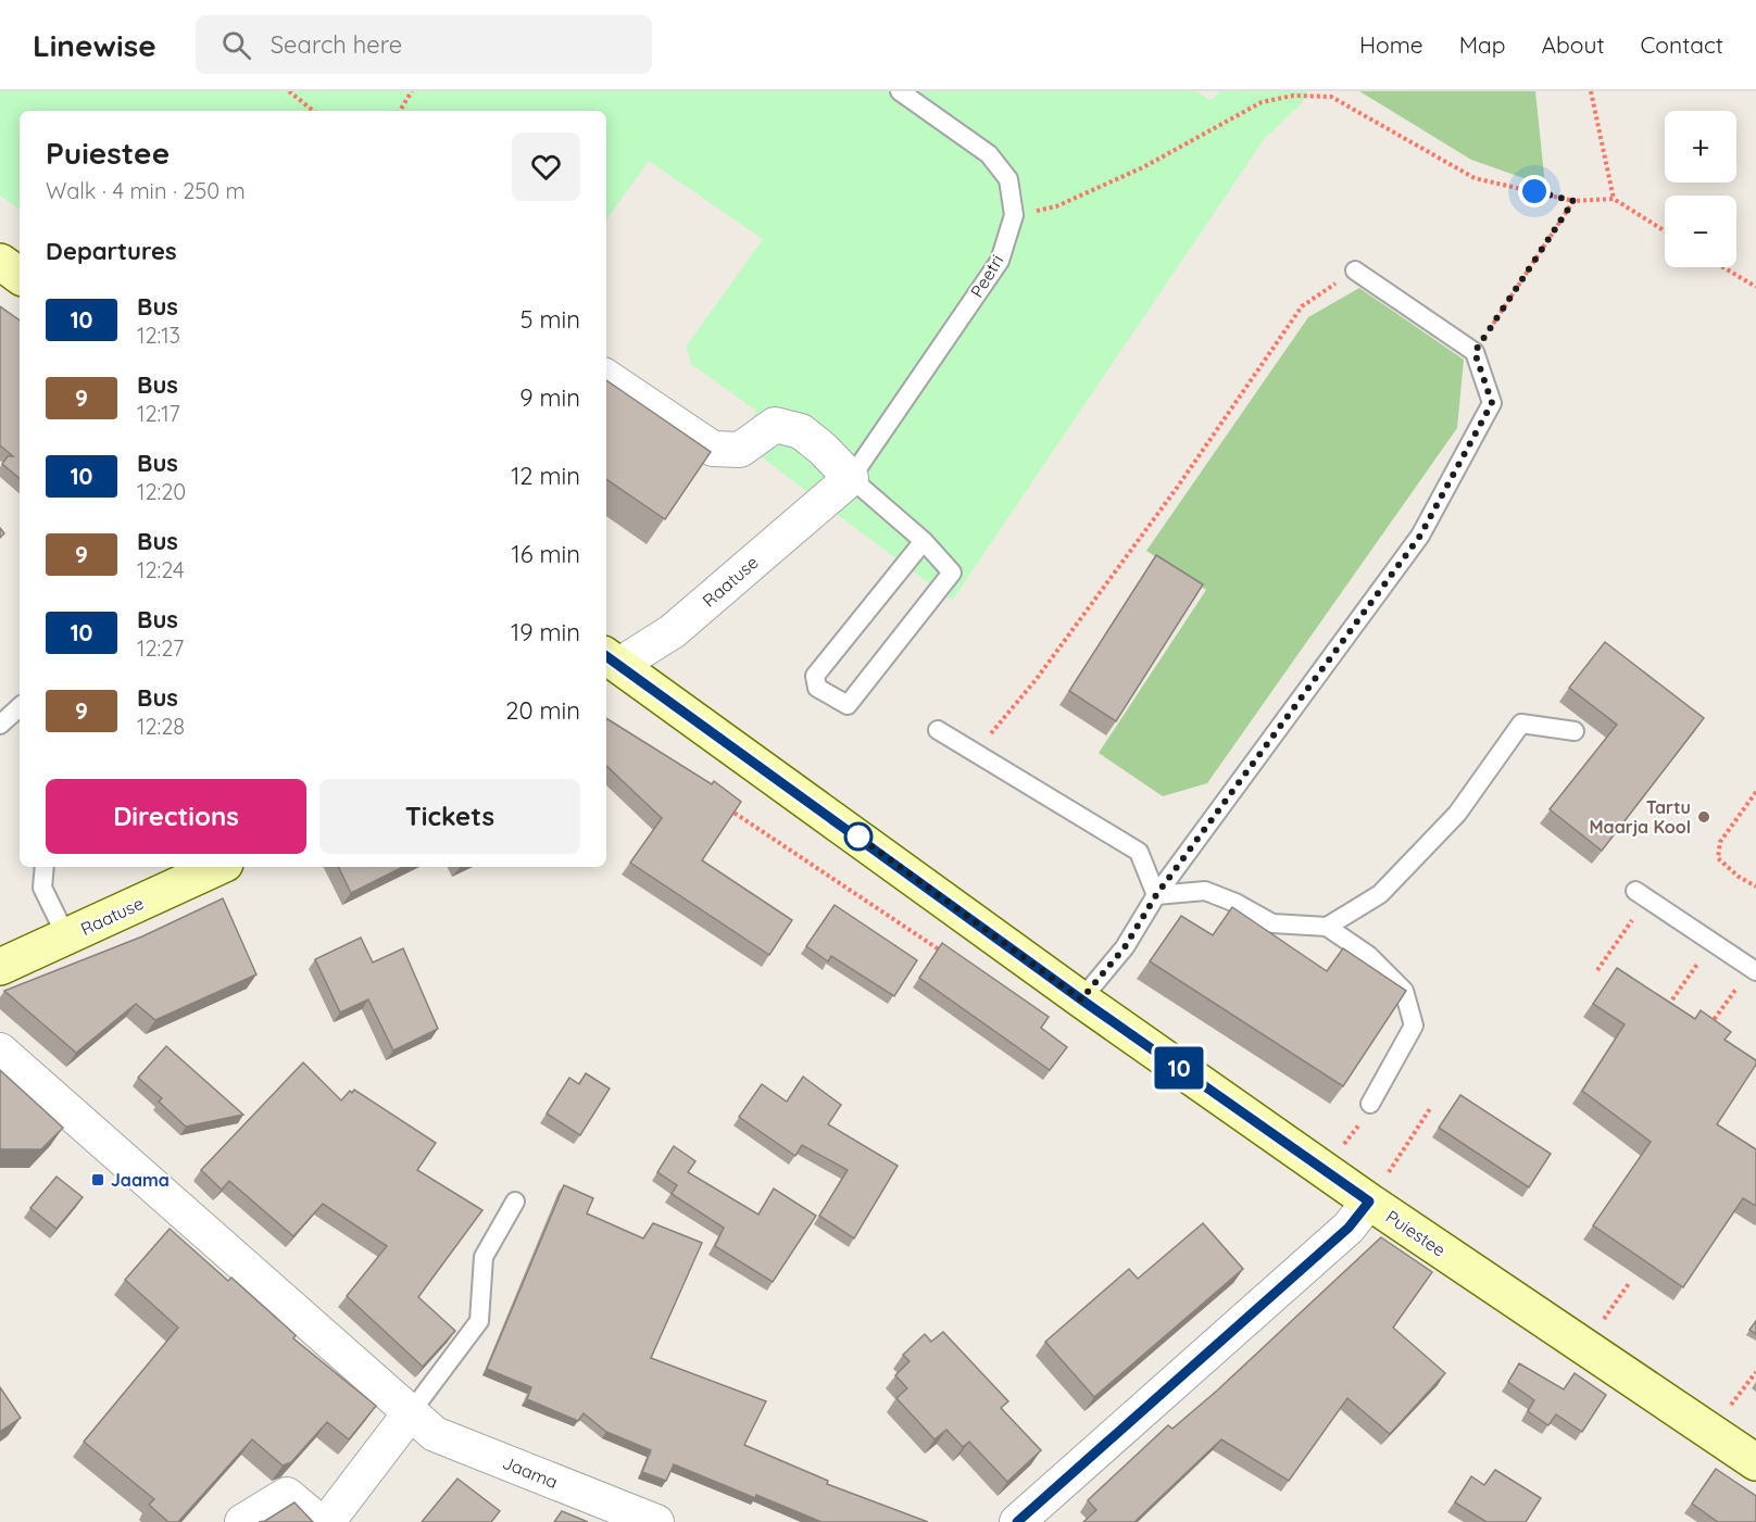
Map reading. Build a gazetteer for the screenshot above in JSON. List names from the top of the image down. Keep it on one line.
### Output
{"streets":{"main road":["Raatuse","Puiestee"],"street":["Jaama"],"lane":["Peetri"]},"crossings":[["Peetri","Raatuse"],["Raatuse","Puiestee"]],"places":{"other":["Tartu Maarja Kool"],"transit":["Jaama"]},"lines":["bus line 10"],"page":{"header":"Linewise","search":"Search here","nav":["Home","Map","About","Contact"],"on_map":"10","map_buttons":["+","−"],"heading":[["Puiestee","Walk · 4 min · 250 m"],"Departures"],"list":[{"mark":"10","name":"Bus","note":"12:13","value":"5 min"},{"mark":"9","name":"Bus","note":"12:17","value":"9 min"},{"mark":"10","name":"Bus","note":"12:20","value":"12 min"},{"mark":"9","name":"Bus","note":"12:24","value":"16 min"},{"mark":"10","name":"Bus","note":"12:27","value":"19 min"},{"mark":"9","name":"Bus","note":"12:28","value":"20 min"}],"buttons":["Directions","Tickets"]}}
